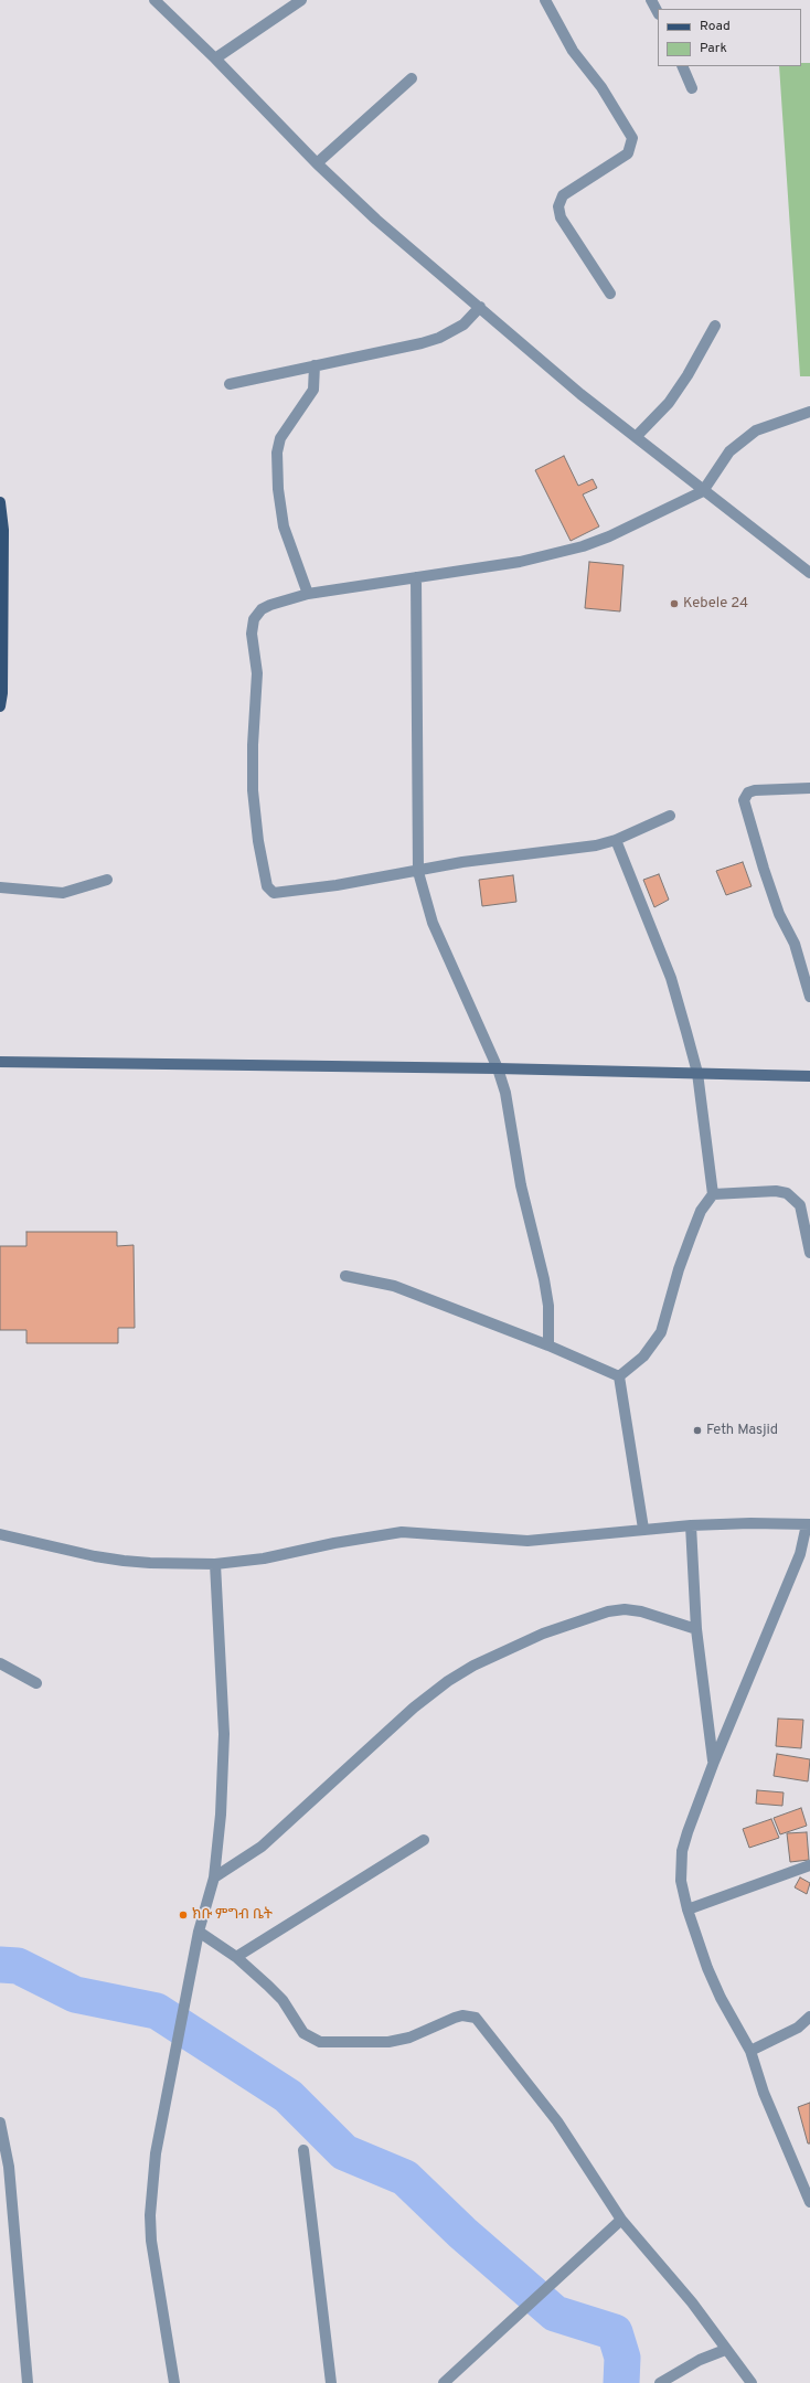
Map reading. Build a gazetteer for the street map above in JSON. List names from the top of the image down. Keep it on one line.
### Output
{"places":["Kebele 24","Feth Masjid","ክቡ ምግብ ቤት"],"legend":["Road","Park"]}
